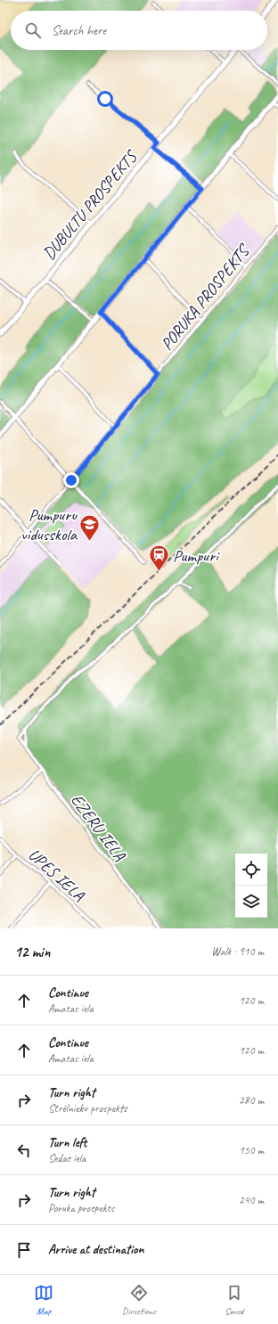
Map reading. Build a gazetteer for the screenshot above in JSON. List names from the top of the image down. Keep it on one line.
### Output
{"streets":{"main road":["DUBULTU PROSPEKTS"],"street":["PORUKA PROSPEKTS","EZERU IELA","UPES IELA"]},"places":{"school or university":["Pumpuru vidusskola"],"station":["Pumpuri"]},"page":{"search":"Search here","heading":["12 min","Walk · 910 m"],"list":[["Continue","Amatas iela","120 m"],["Continue","Amatas iela","120 m"],["Turn right","Strēlnieku prospekts","280 m"],["Turn left","Sedas iela","150 m"],["Turn right","Poruka prospekts","240 m"],"Arrive at destination"],"nav":["Map","Directions","Saved"]}}
